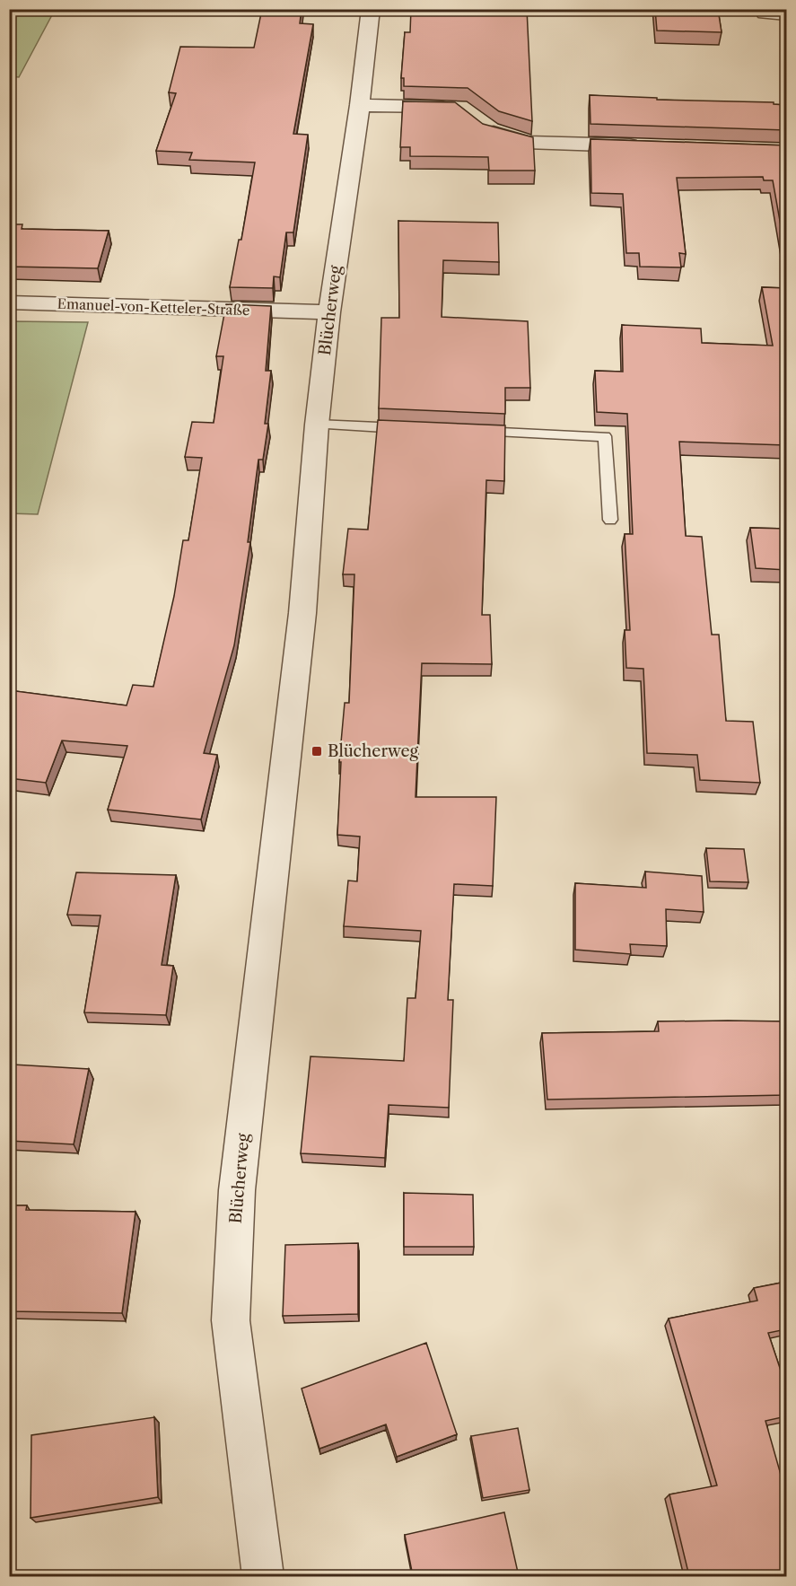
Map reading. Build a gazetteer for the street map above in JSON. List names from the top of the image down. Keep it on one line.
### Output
{"streets":{"street":["Emanuel-von-Ketteler-Straße","Blücherweg"]},"crossings":[["Emanuel-von-Ketteler-Straße","Blücherweg"]],"places":{"transit":["Blücherweg"]}}
